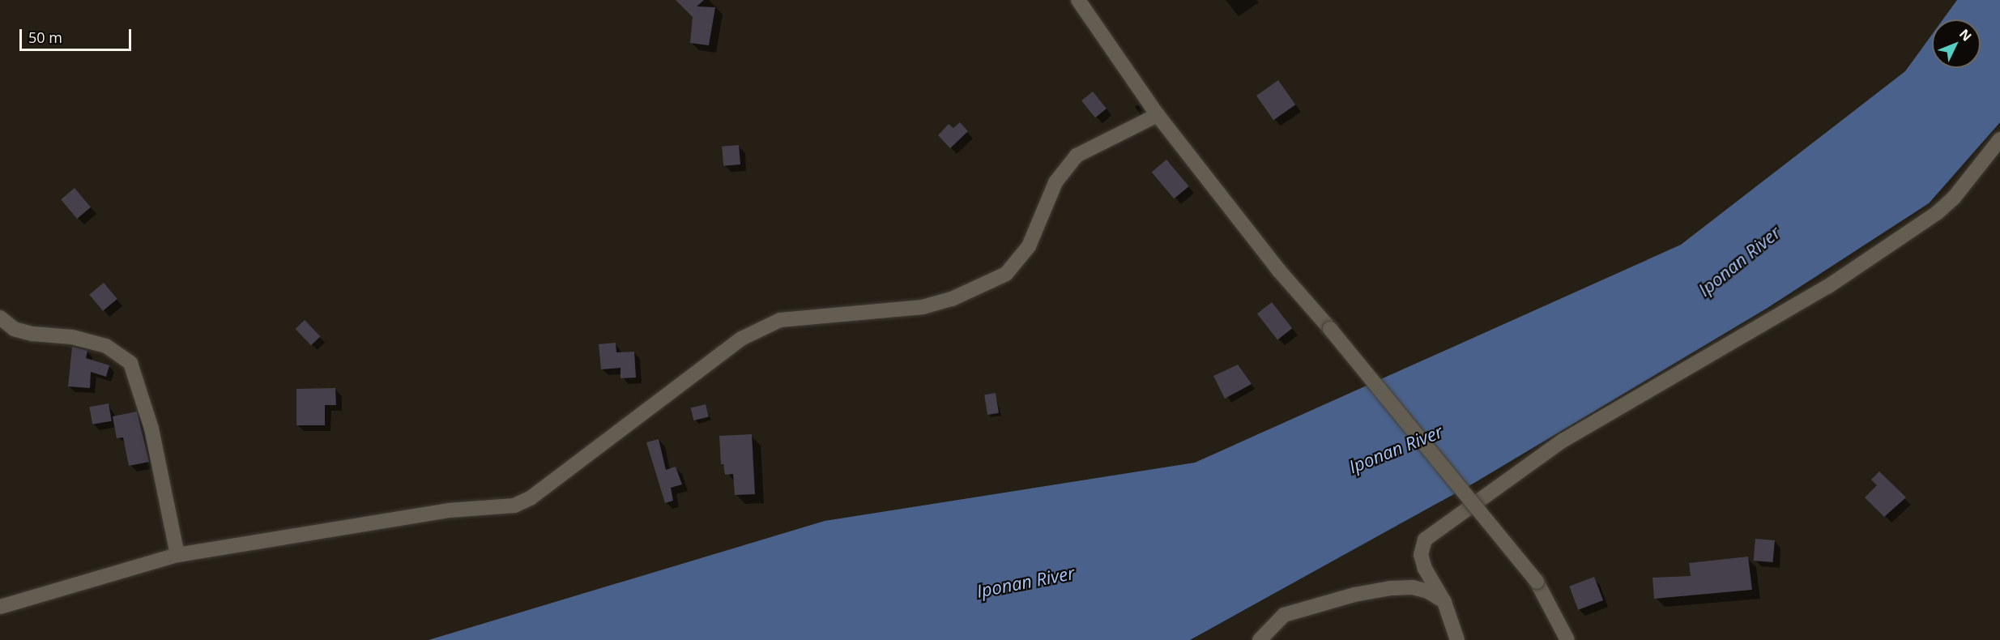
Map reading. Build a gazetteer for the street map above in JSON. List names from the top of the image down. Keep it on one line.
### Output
{"water":["Iponan River"],"scale_bar":"50 m","north":"top right"}
